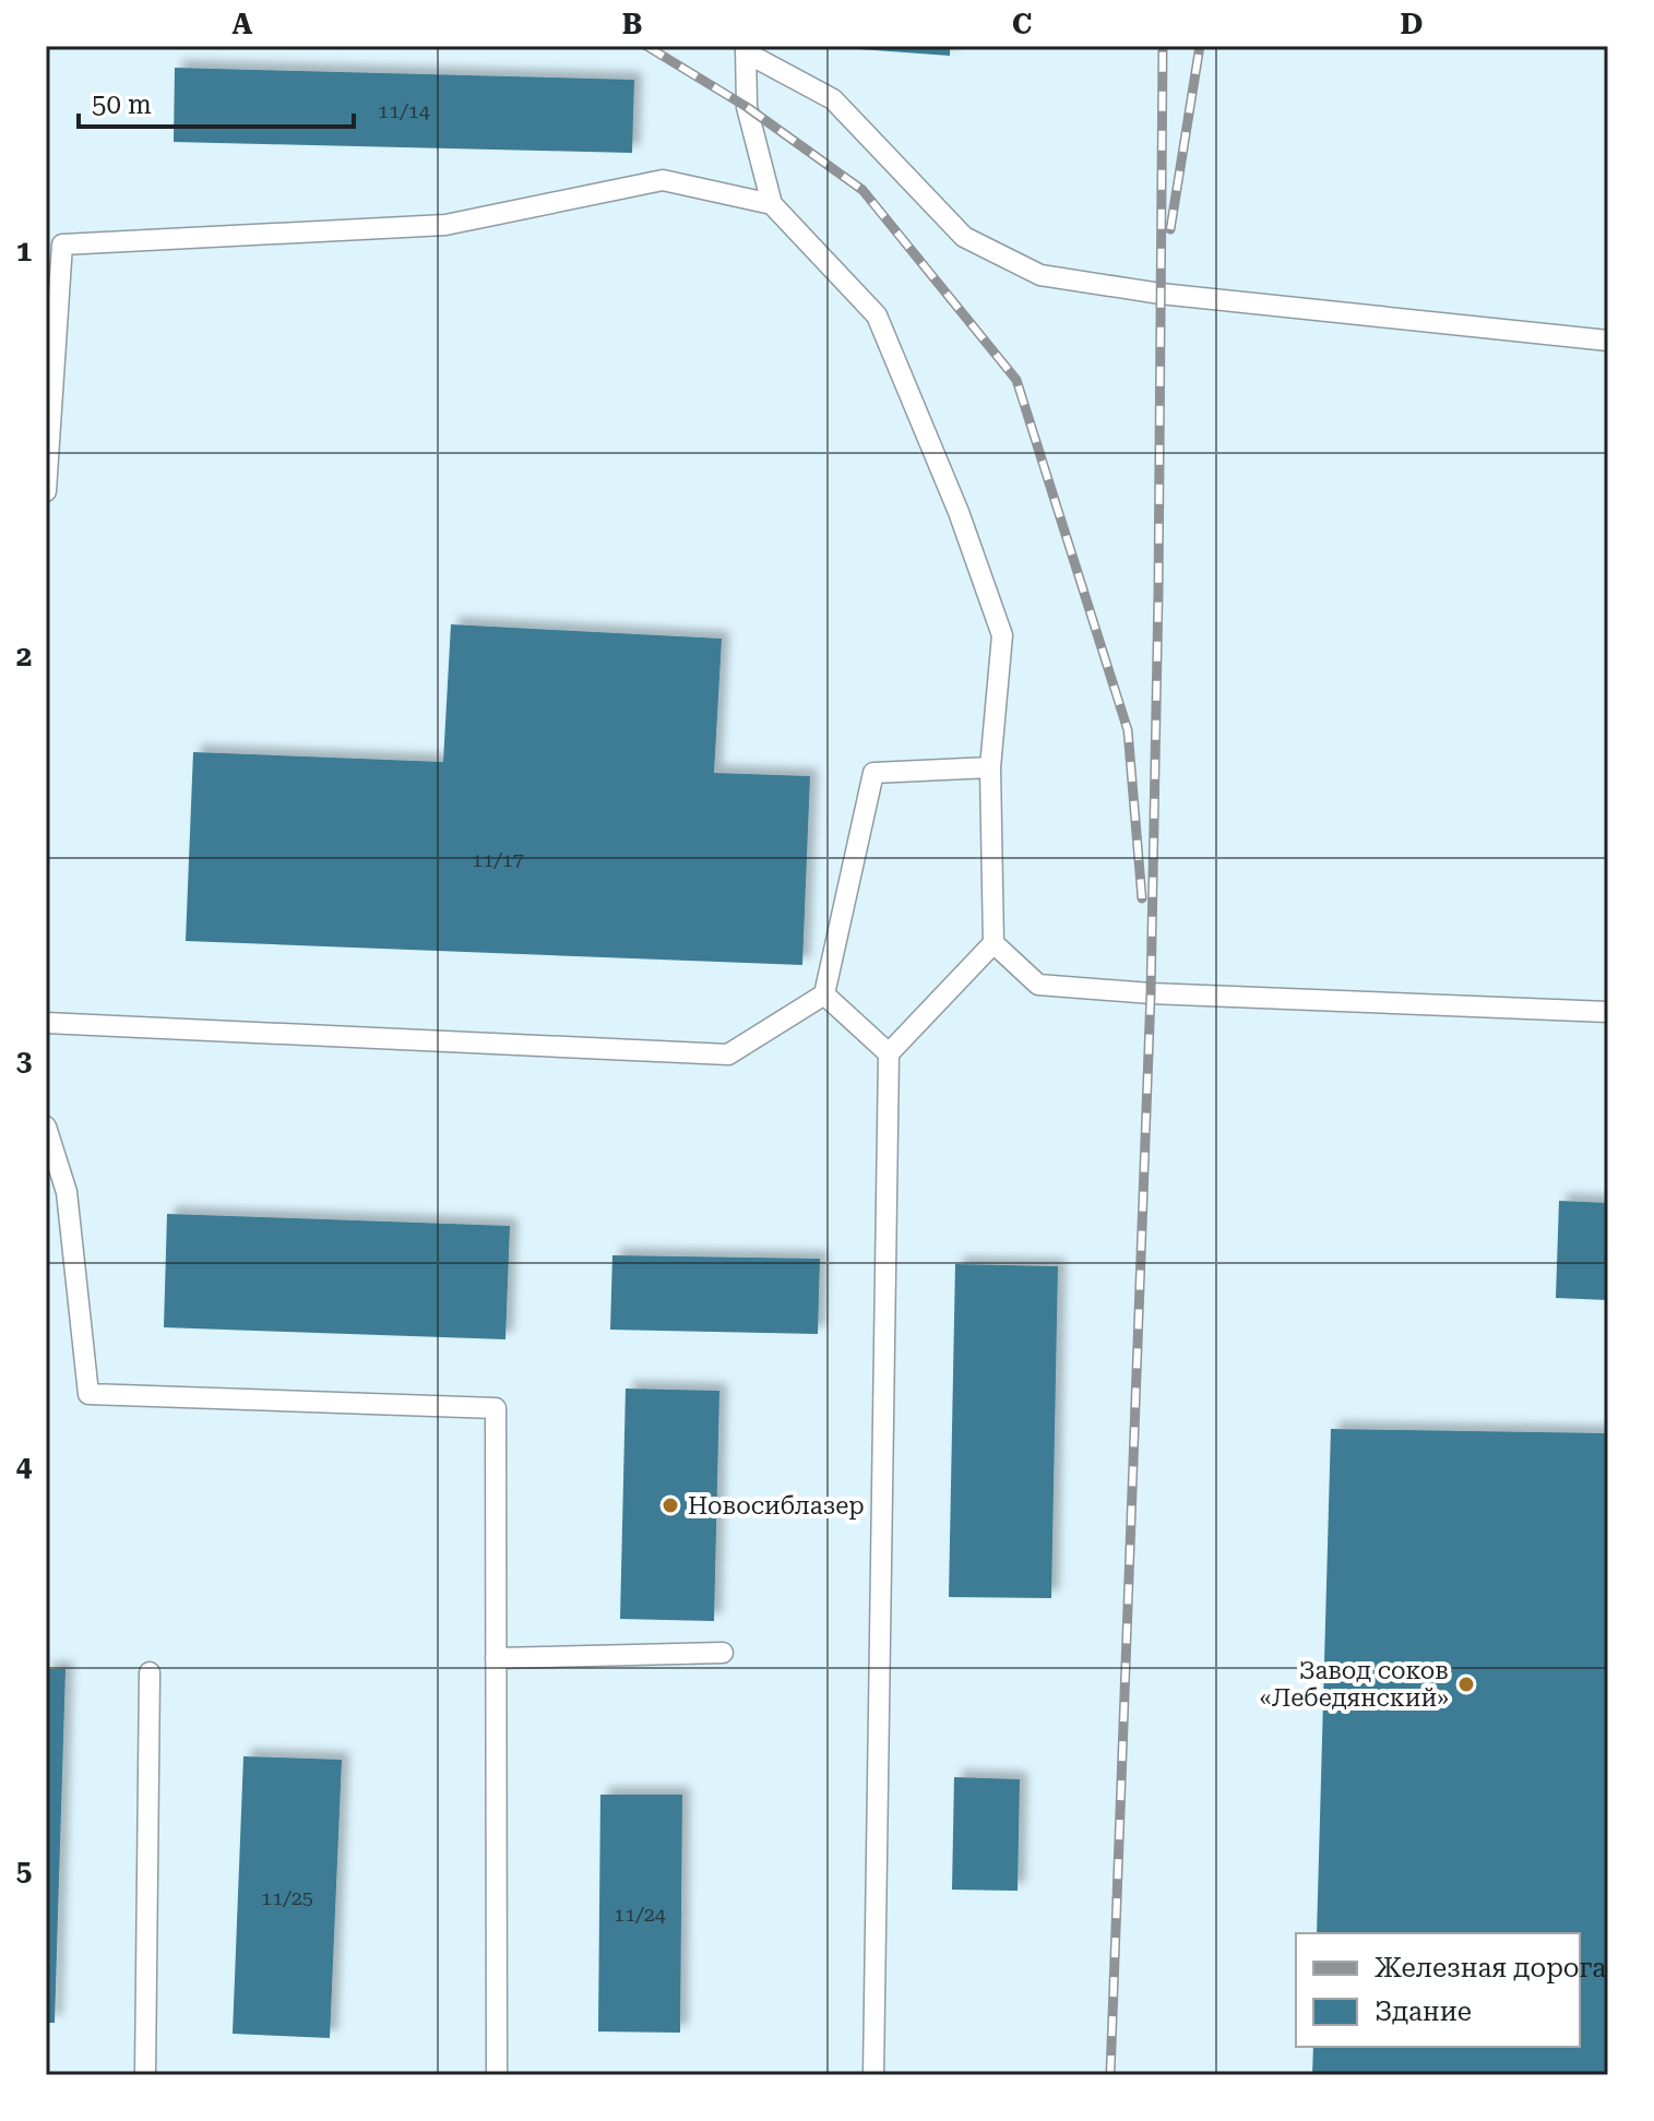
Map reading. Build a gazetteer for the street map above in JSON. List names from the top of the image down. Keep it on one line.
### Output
{"places":["Новосиблазер","Завод соков «Лебедянский»"],"house_numbers":["11/14","11/17","11/25","11/24"],"legend":["Железная дорога","Здание"],"scale_bar":"50 m","grid":{"columns":["A","B","C","D"],"rows":["1","2","3","4","5"]}}
